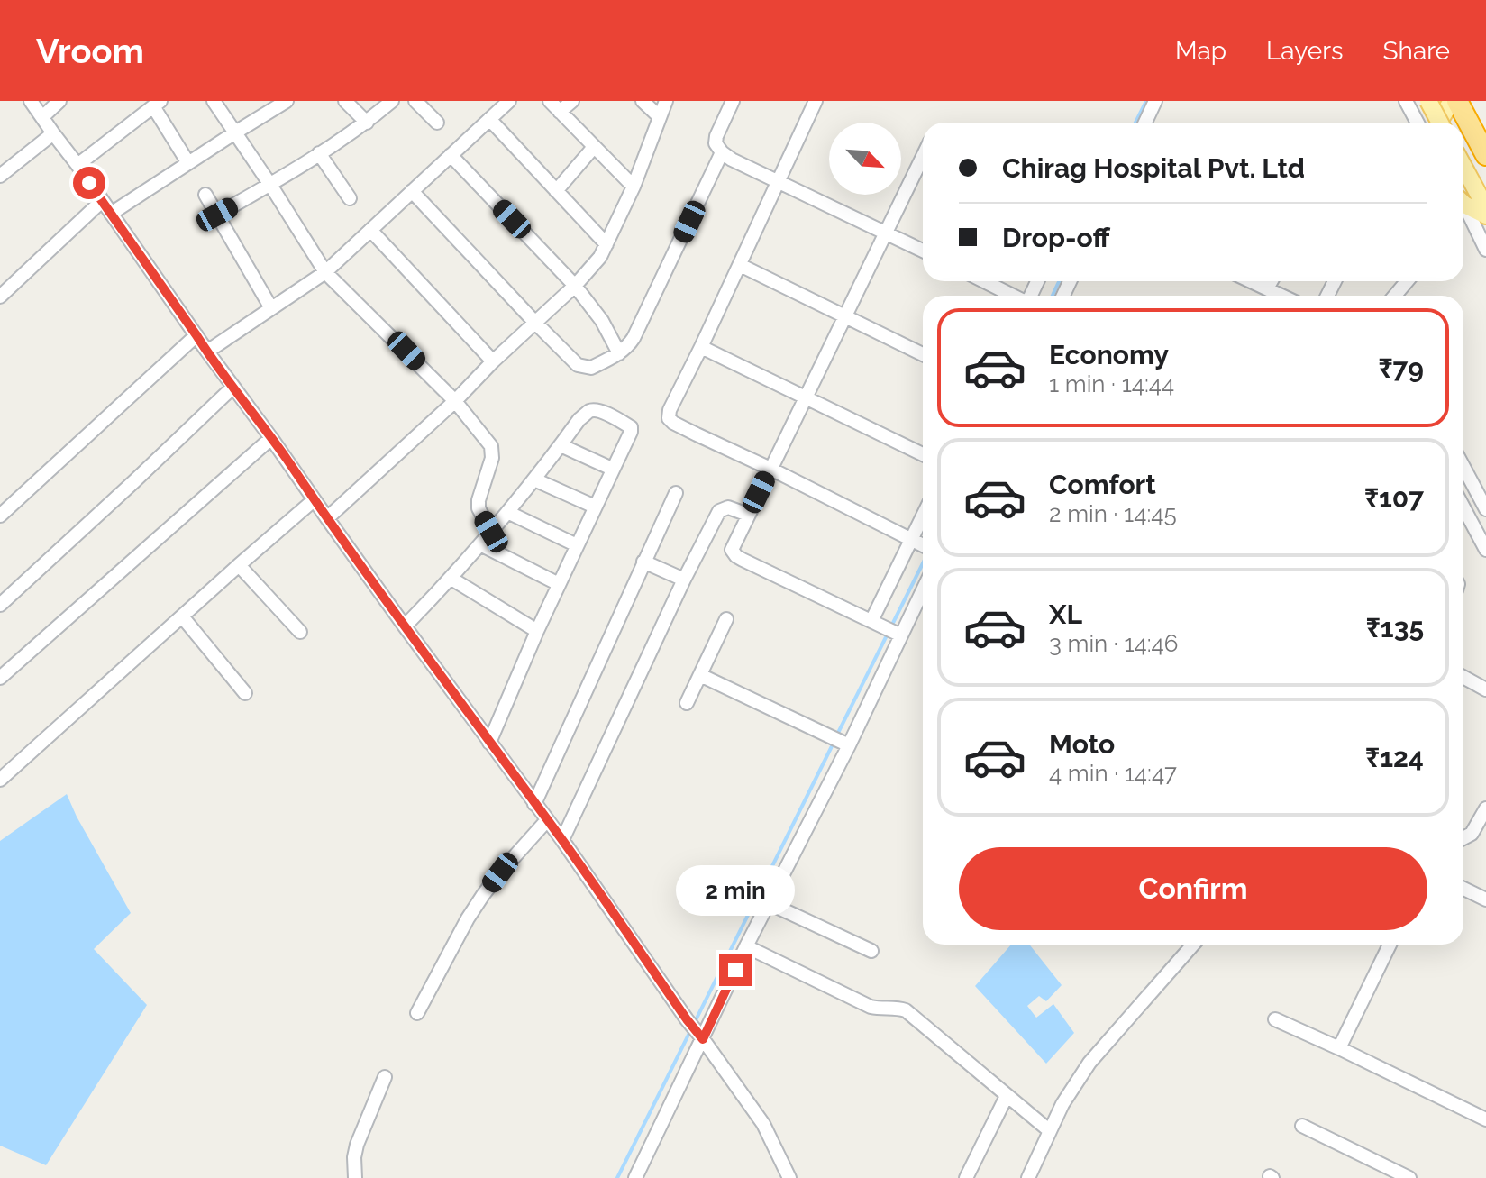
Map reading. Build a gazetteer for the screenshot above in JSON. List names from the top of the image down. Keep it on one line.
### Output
{"north":"bottom right","page":{"header":"Vroom","nav":["Map","Layers","Share"],"banner":["Chirag Hospital Pvt. Ltd","Drop-off"],"list":[{"name":"Economy","note":"1 min · 14:44","value":"₹79"},{"name":"Comfort","note":"2 min · 14:45","value":"₹107"},{"name":"XL","note":"3 min · 14:46","value":"₹135"},{"name":"Moto","note":"4 min · 14:47","value":"₹124"}],"buttons":"Confirm","bubble":"2 min"}}
